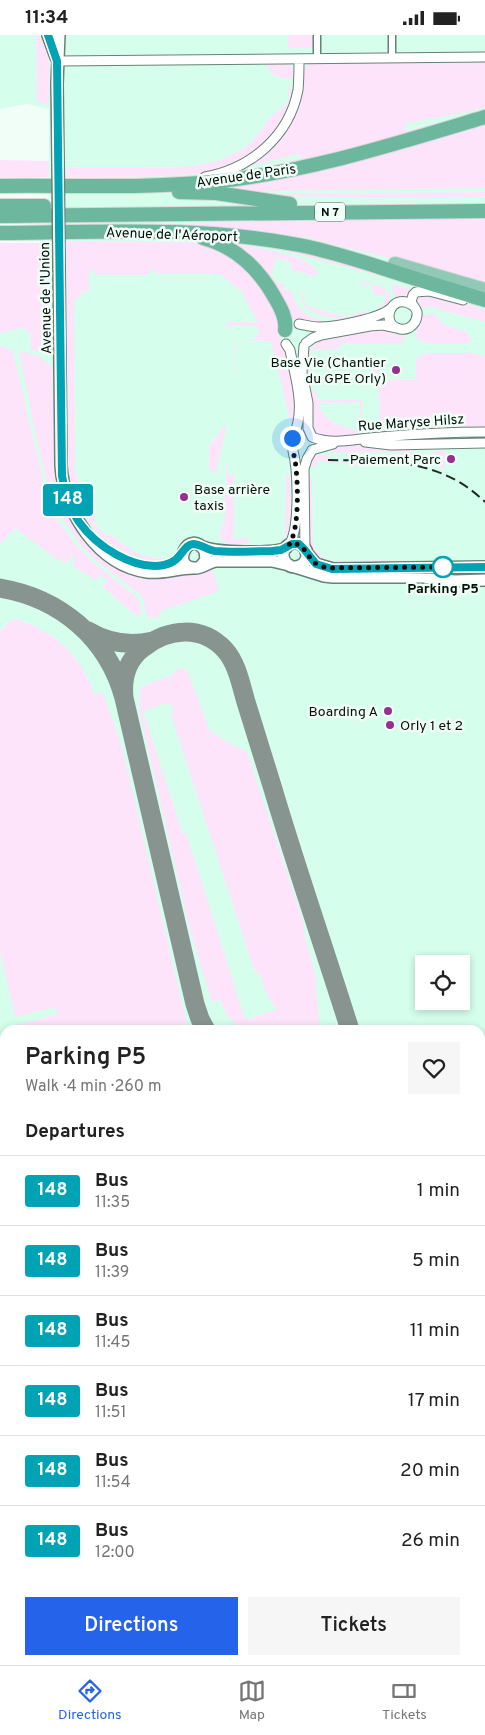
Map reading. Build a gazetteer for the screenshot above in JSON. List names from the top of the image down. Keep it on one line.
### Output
{"streets":{"highway":["Avenue de Paris","N 7","Avenue de l'Aéroport"],"street":["Avenue de l'Union","Rue Maryse Hilsz"]},"places":["Base Vie (Chantier du GPE Orly)","Paiement Parc","Base arrière taxis","Parking P5","Boarding A","Orly 1 et 2"],"lines":["bus line 148"],"page":{"status":"11:34","on_map":"148","heading":[["Parking P5","Walk · 4 min · 260 m"],"Departures"],"list":[{"mark":"148","name":"Bus","note":"11:35","value":"1 min"},{"mark":"148","name":"Bus","note":"11:39","value":"5 min"},{"mark":"148","name":"Bus","note":"11:45","value":"11 min"},{"mark":"148","name":"Bus","note":"11:51","value":"17 min"},{"mark":"148","name":"Bus","note":"11:54","value":"20 min"},{"mark":"148","name":"Bus","note":"12:00","value":"26 min"}],"buttons":["Directions","Tickets"],"tabs":["Directions","Map","Tickets"]}}
